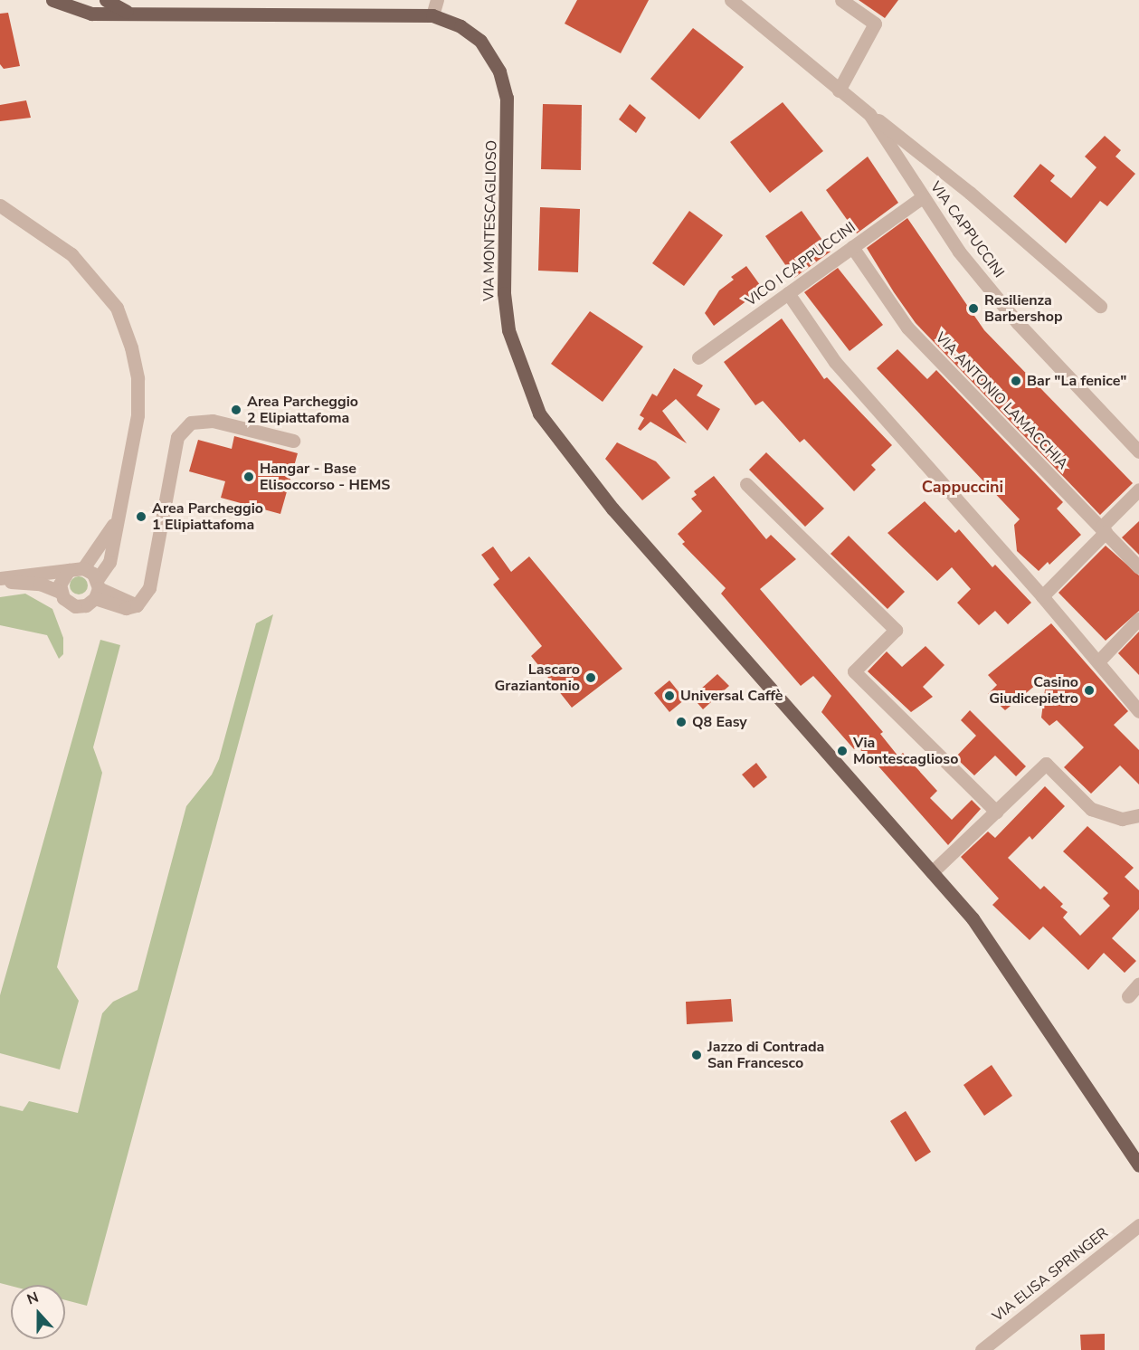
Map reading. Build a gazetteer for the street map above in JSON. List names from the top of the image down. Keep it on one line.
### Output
{"streets":{"main road":["VIA MONTESCAGLIOSO"],"street":["VIA CAPPUCCINI","VICO I CAPPUCCINI","VIA ANTONIO LAMACCHIA","VIA ELISA SPRINGER"]},"crossings":[["VIA CAPPUCCINI","VICO I CAPPUCCINI"],["VICO I CAPPUCCINI","VIA ANTONIO LAMACCHIA"]],"districts":["Cappuccini"],"places":["Resilienza Barbershop","Bar \"La fenice\"","Area Parcheggio 2 Elipiattafoma","Hangar - Base Elisoccorso - HEMS","Area Parcheggio 1 Elipiattafoma","Lascaro Graziantonio","Casino Giudicepietro","Universal Caffè","Q8 Easy","Via Montescaglioso","Jazzo di Contrada San Francesco"],"north":"top"}
